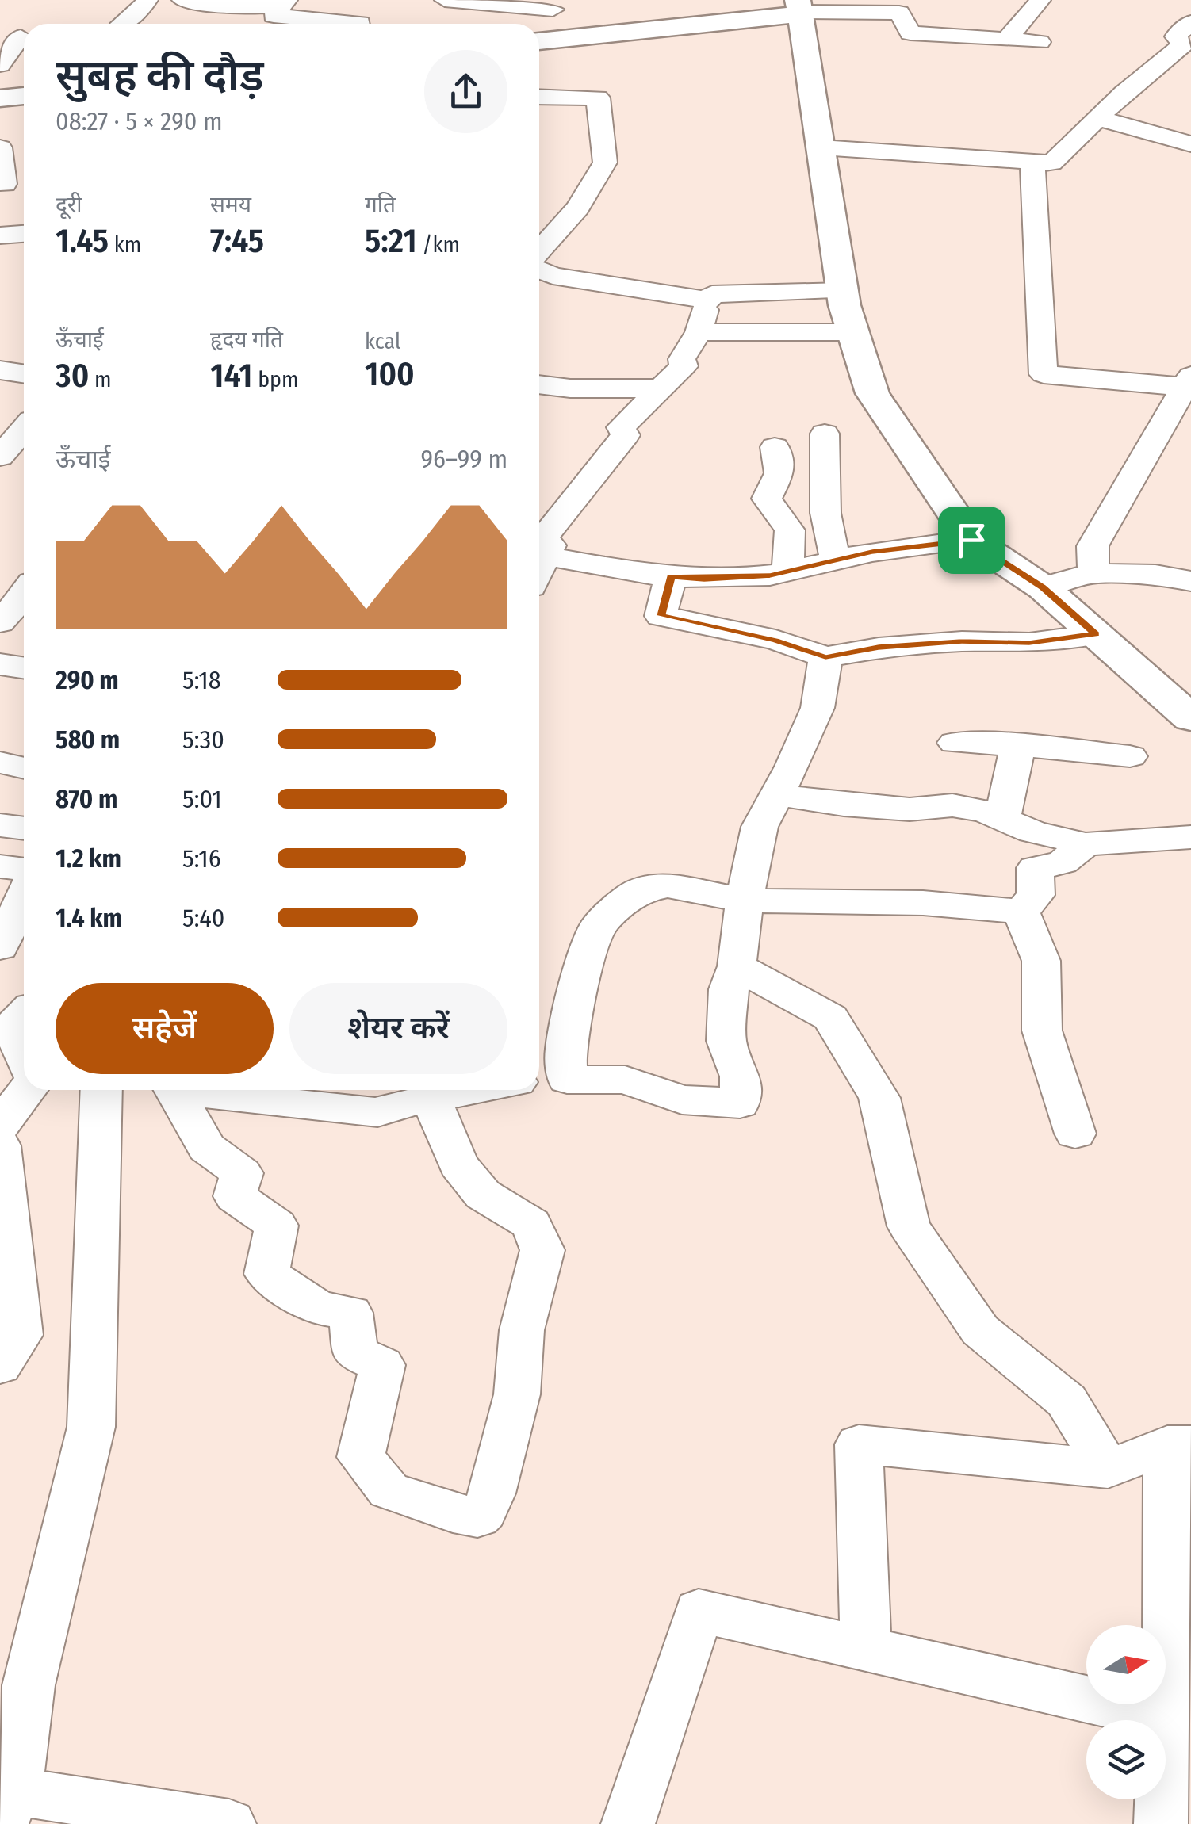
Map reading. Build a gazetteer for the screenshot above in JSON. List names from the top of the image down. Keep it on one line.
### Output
{"north":"right","page":{"heading":["सुबह की दौड़","08:27 · 5 × 290 m"],"stats":[["दूरी","1.45 km"],["समय","7:45"],["गति","5:21 /km"],["ऊँचाई","30 m"],["हृदय गति","141 bpm"],["kcal","100"]],"chart":["ऊँचाई","96–99 m"],"list":[{"name":"290 m","note":"5:18"},{"name":"580 m","note":"5:30"},{"name":"870 m","note":"5:01"},{"name":"1.2 km","note":"5:16"},{"name":"1.4 km","note":"5:40"}],"buttons":["सहेजें","शेयर करें"]}}
